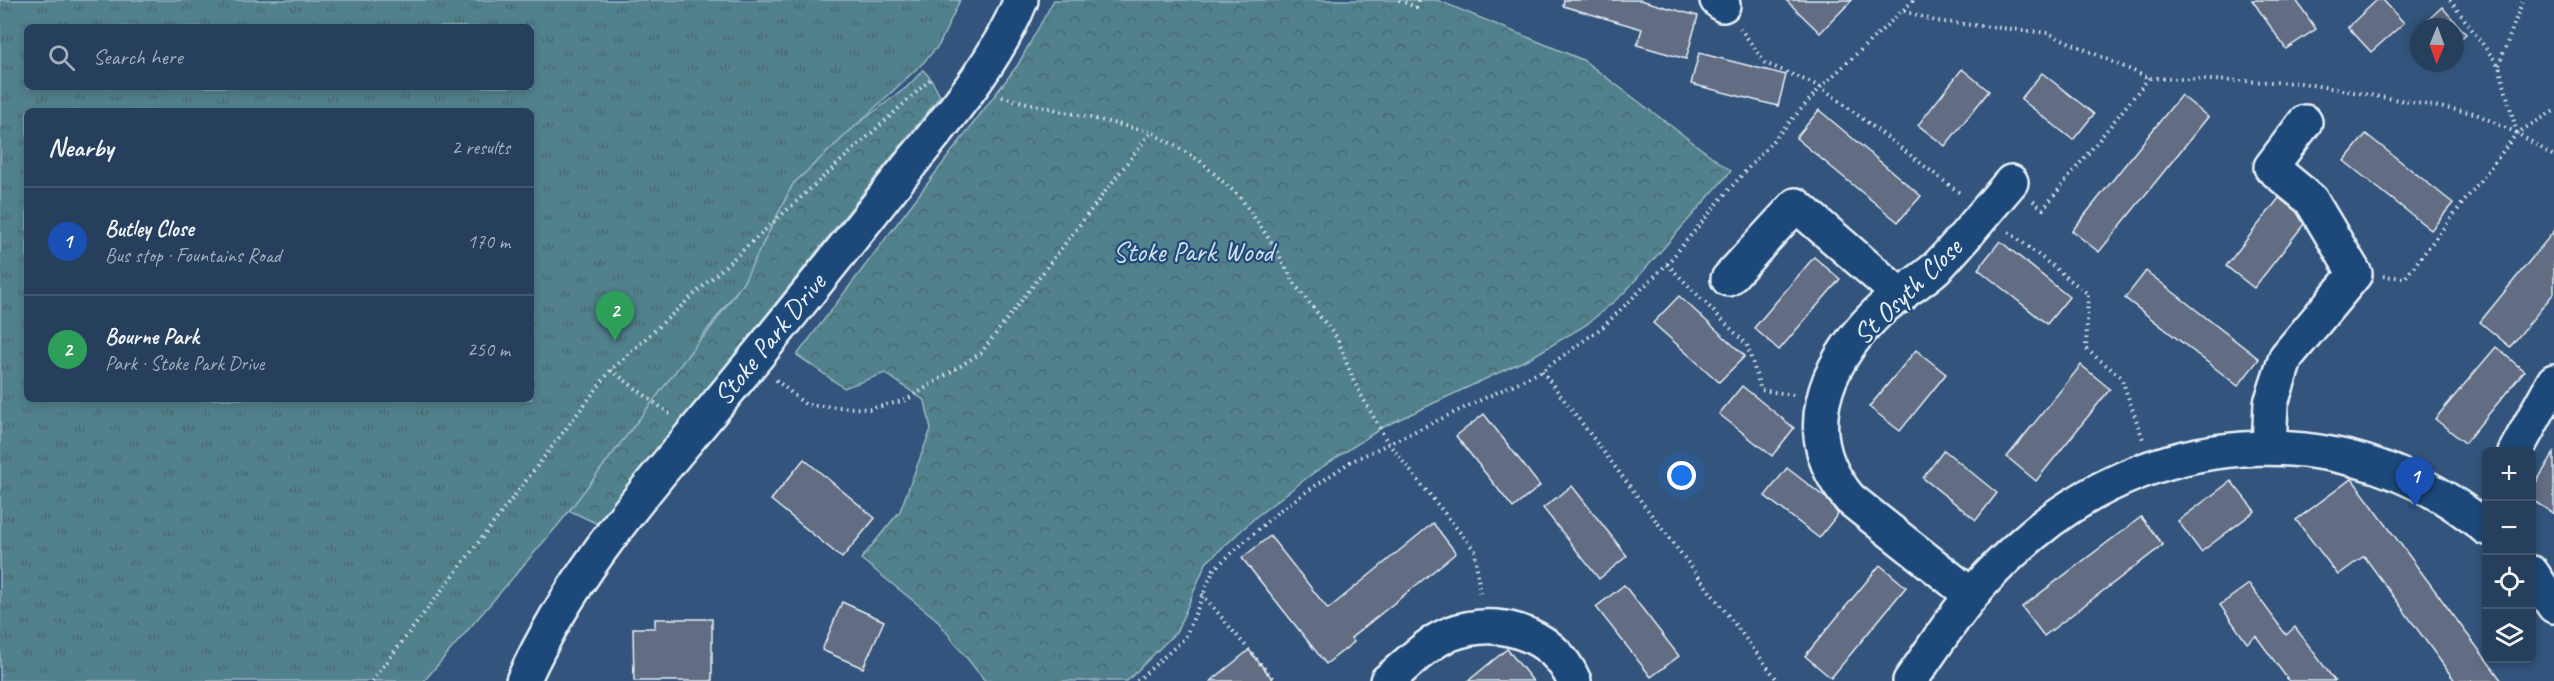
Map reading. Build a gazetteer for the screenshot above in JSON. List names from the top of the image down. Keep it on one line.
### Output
{"streets":{"street":["St Osyth Close","Stoke Park Drive"]},"parks":["Stoke Park Wood"],"north":"bottom","page":{"search":"Search here","heading":["Nearby","2 results"],"list":[{"mark":"1","name":"Butley Close","note":"Bus stop · Fountains Road","value":"170 m"},{"mark":"2","name":"Bourne Park","note":"Park · Stoke Park Drive","value":"250 m"}],"pins":["2","1"],"map_buttons":["+","−"]}}
